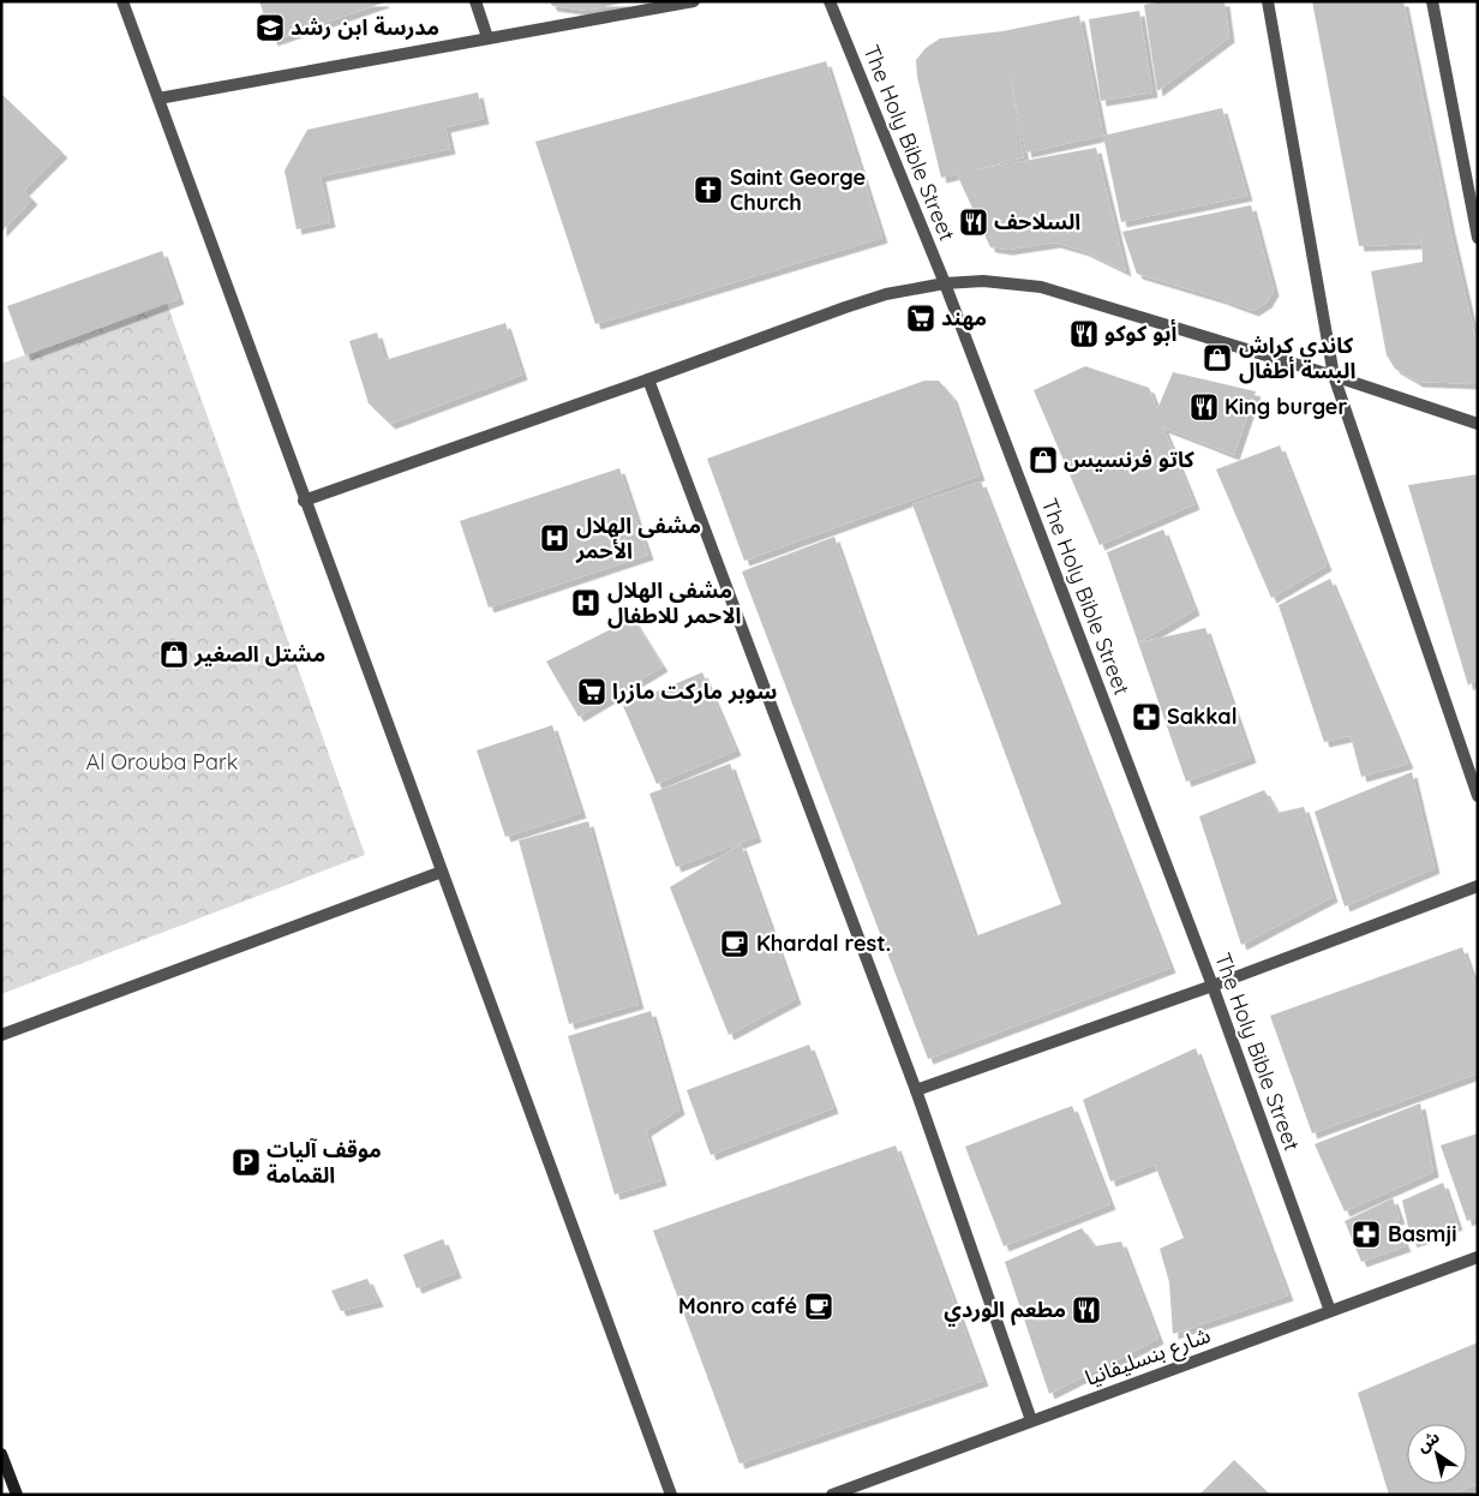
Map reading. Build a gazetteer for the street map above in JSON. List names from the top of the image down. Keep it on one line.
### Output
{"streets":{"street":["The Holy Bible Street","شارع بنسليفانيا"]},"crossings":[["The Holy Bible Street","شارع بنسليفانيا"]],"parks":["Al Orouba Park"],"places":{"school or university":["مدرسة ابن رشد"],"church":["Saint George Church"],"restaurant":["السلاحف","أبو كوكو","King burger","مطعم الوردي"],"supermarket":["مهند","سوبر ماركت مازرا"],"shop":["كاندي كراش البسة أطفال","كاتو فرنسيس","مشتل الصغير"],"hospital":["مشفى الهلال الأحمر","مشفى الهلال الاحمر للاطفال"],"pharmacy":["Sakkal","Basmji"],"cafe":["Khardal rest.","Monro café"],"parking":["موقف آليات القمامة"]},"north":"top left"}
